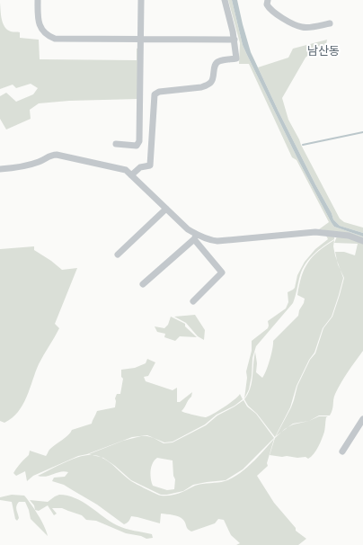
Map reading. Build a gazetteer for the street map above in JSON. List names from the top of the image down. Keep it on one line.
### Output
{"districts":["남산동"]}
